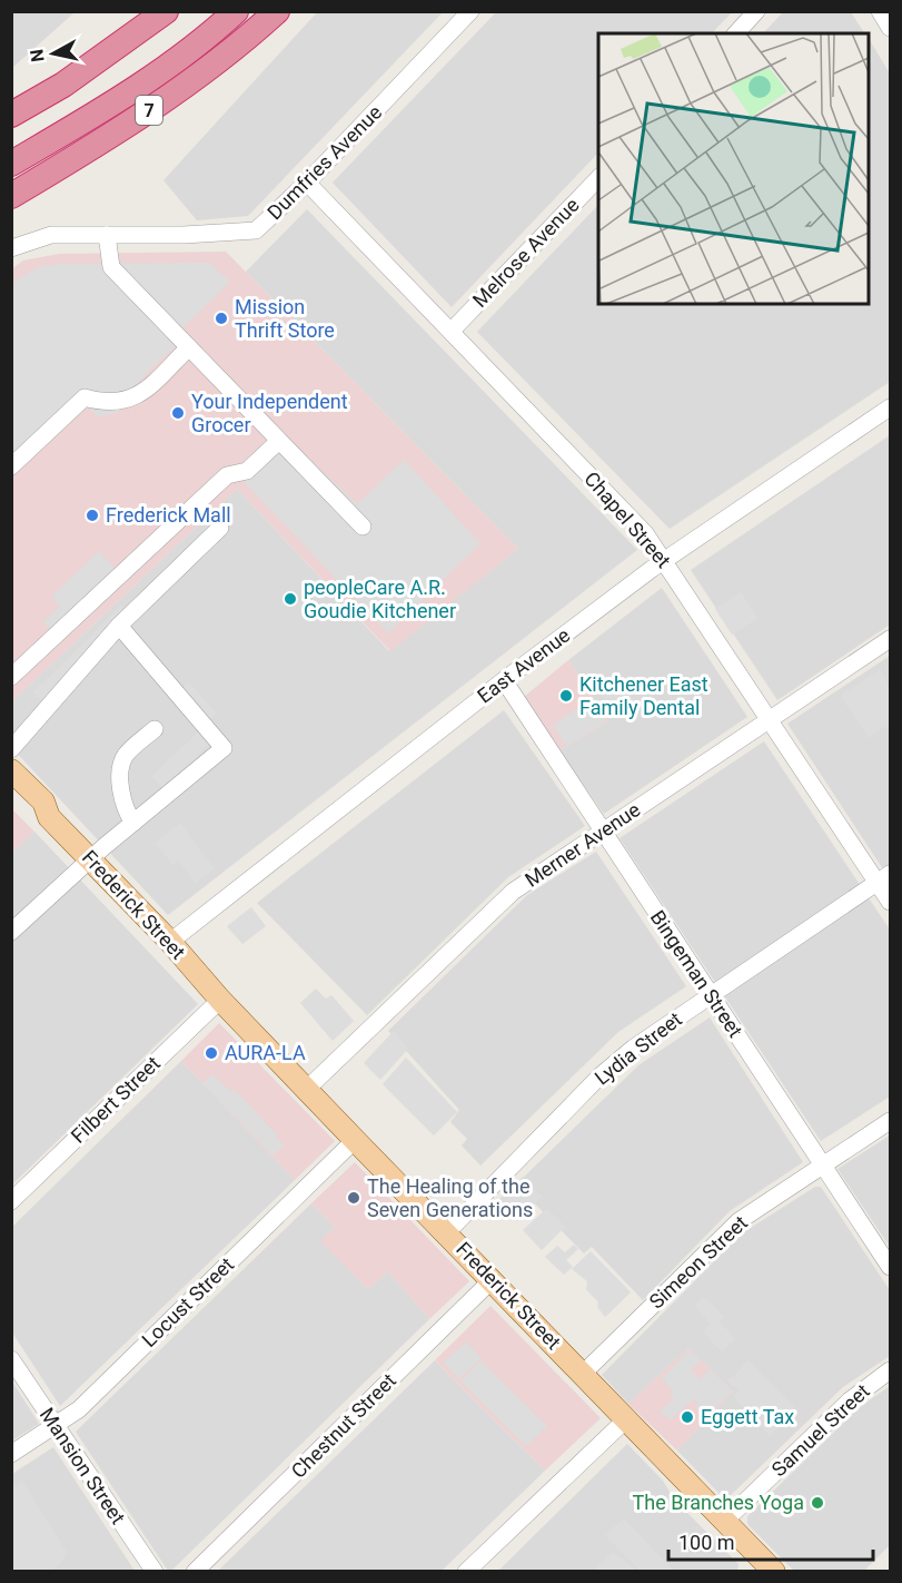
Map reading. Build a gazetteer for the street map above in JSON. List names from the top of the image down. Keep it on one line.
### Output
{"streets":{"highway":["7"],"main road":["Frederick Street"],"street":["Dumfries Avenue","Melrose Avenue","Chapel Street","East Avenue","Merner Avenue","Bingeman Street","Lydia Street","Filbert Street","Simeon Street","Locust Street","Chestnut Street","Samuel Street","Mansion Street"]},"crossings":[["Dumfries Avenue","Chapel Street"],["Melrose Avenue","Chapel Street"],["Chapel Street","East Avenue"],["Chapel Street","Merner Avenue"],["Chapel Street","Lydia Street"],["East Avenue","Frederick Street"],["East Avenue","Bingeman Street"],["Merner Avenue","Frederick Street"],["Merner Avenue","Bingeman Street"],["Frederick Street","Lydia Street"],["Frederick Street","Filbert Street"],["Frederick Street","Simeon Street"],["Frederick Street","Locust Street"],["Frederick Street","Chestnut Street"],["Frederick Street","Samuel Street"],["Bingeman Street","Lydia Street"],["Bingeman Street","Simeon Street"],["Locust Street","Mansion Street"]],"places":["Mission Thrift Store","Your Independent Grocer","Frederick Mall","peopleCare A.R. Goudie Kitchener","Kitchener East Family Dental","AURA-LA","The Healing of the Seven Generations","Eggett Tax","The Branches Yoga"],"scale_bar":"100 m","north":"left"}
